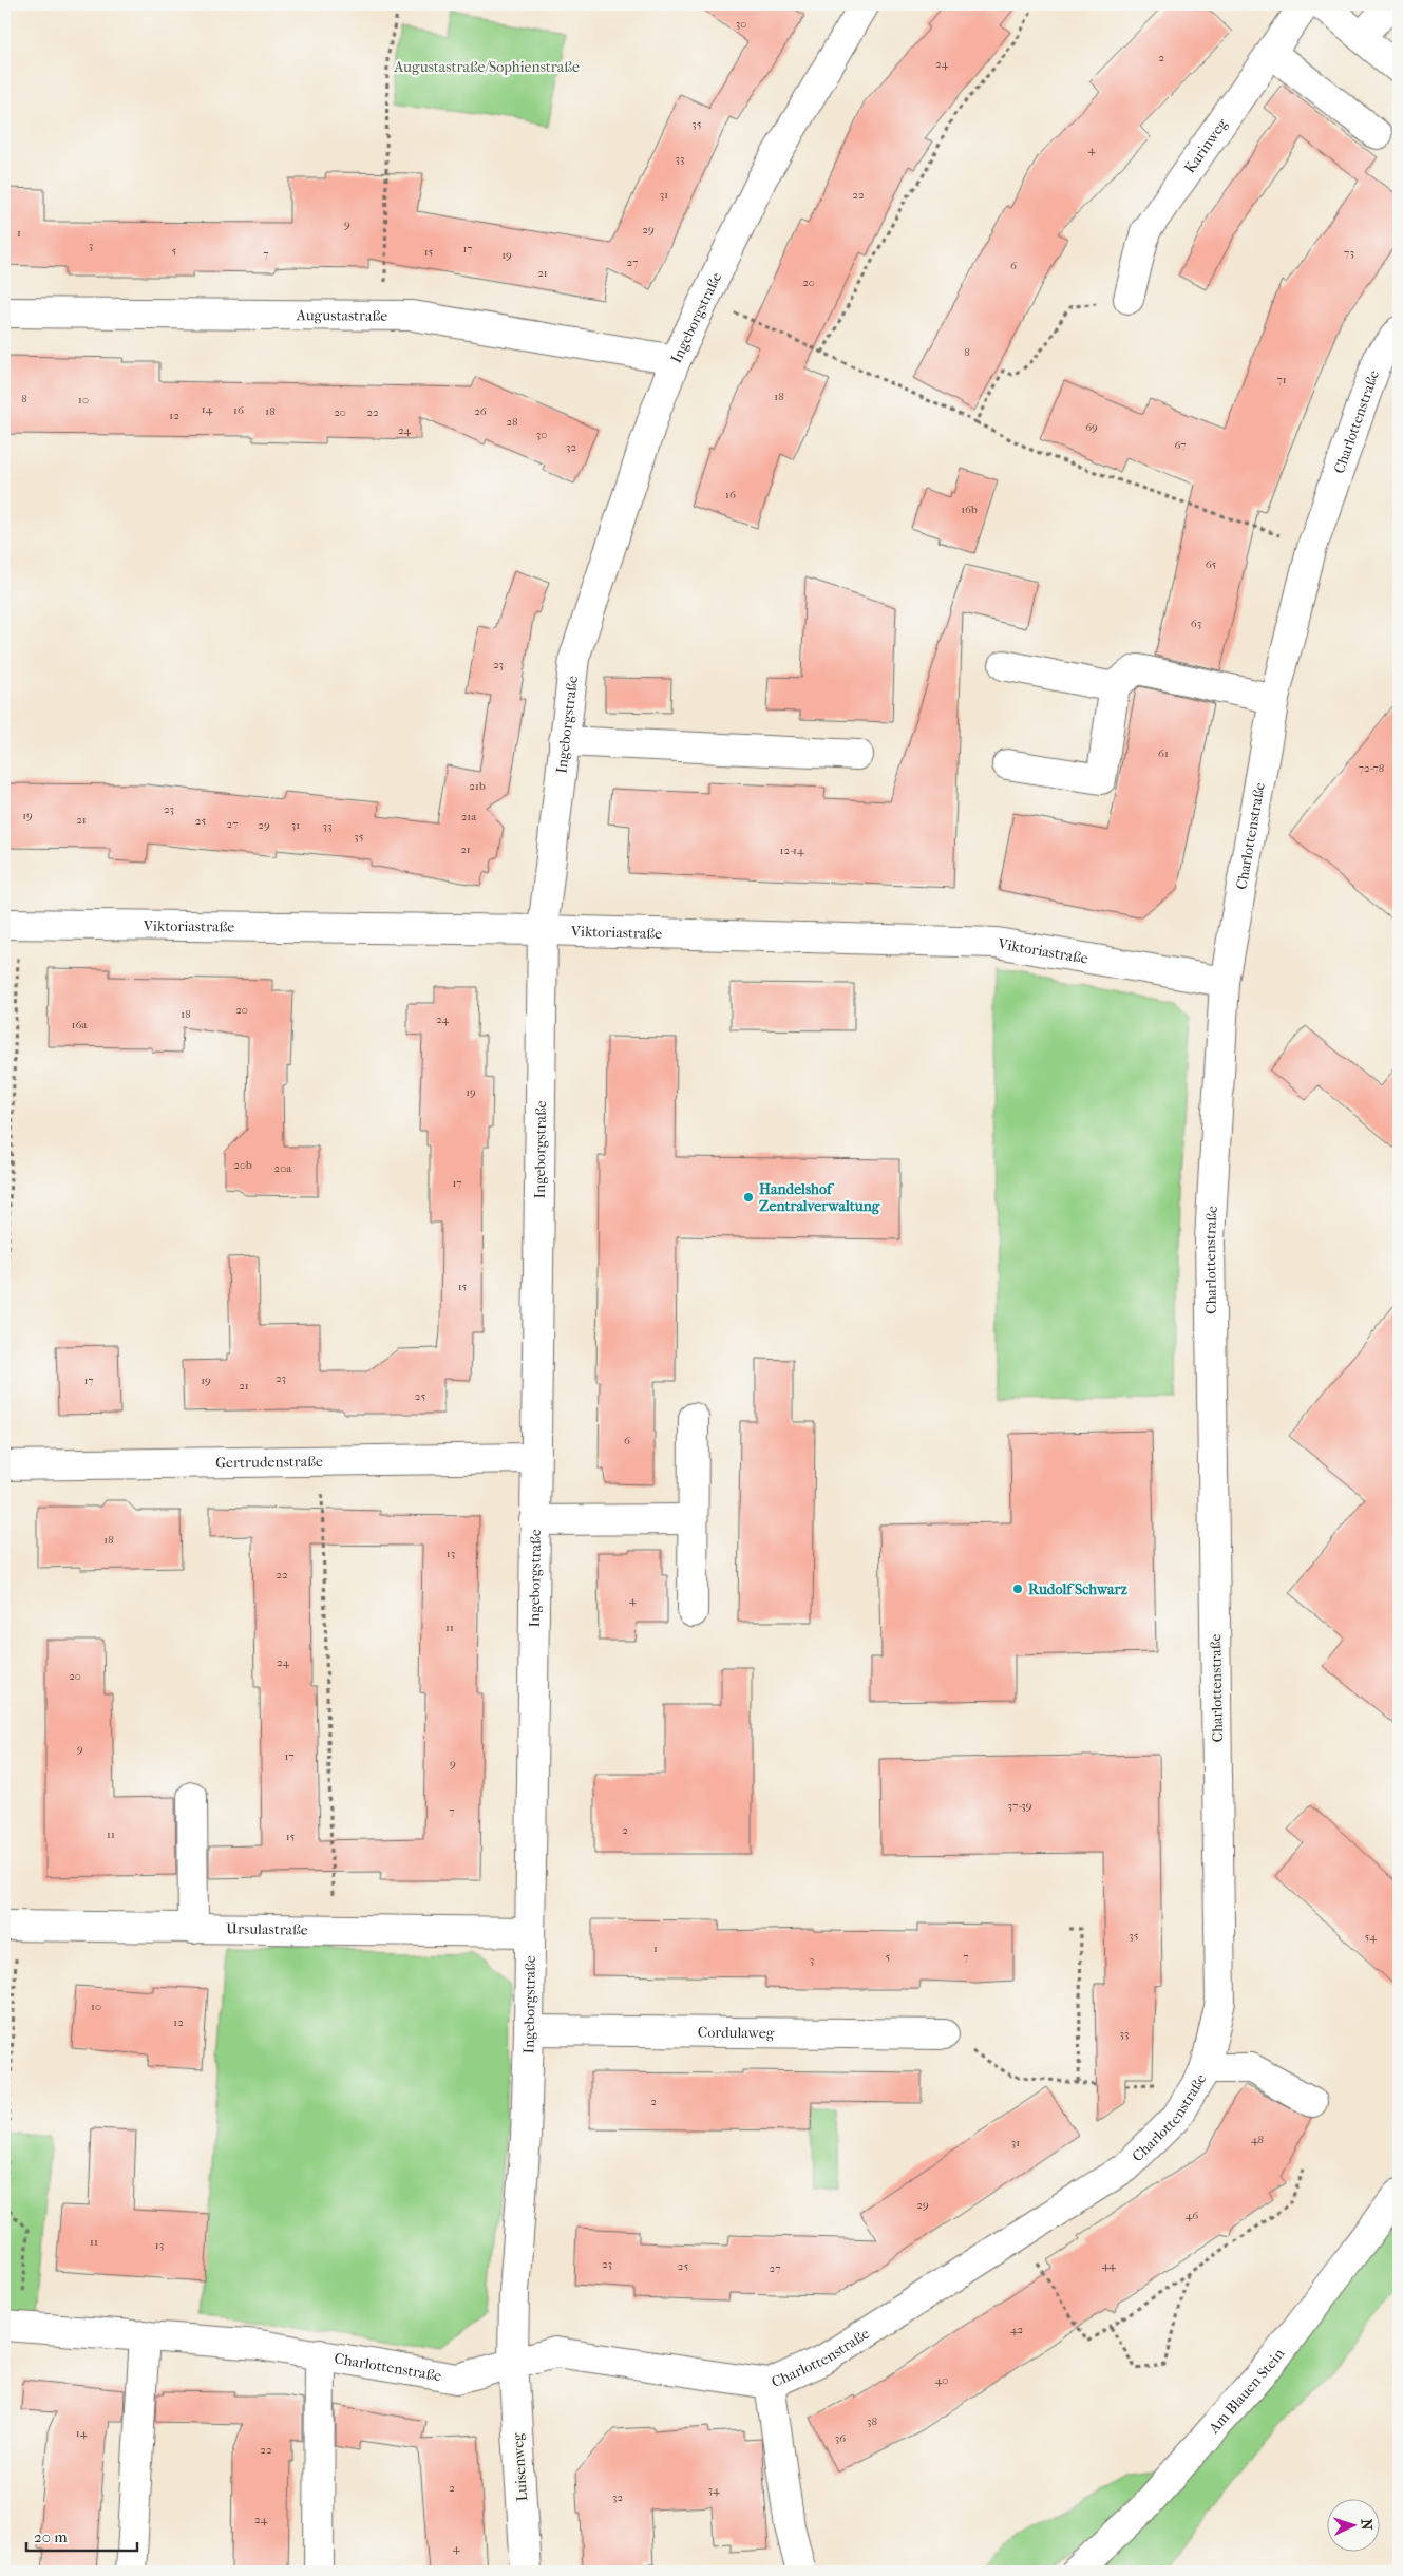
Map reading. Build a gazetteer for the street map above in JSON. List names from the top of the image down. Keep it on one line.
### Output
{"streets":{"street":["Karinweg","Augustastraße","Ingeborgstraße","Charlottenstraße","Viktoriastraße","Gertrudenstraße","Ursulastraße","Cordulaweg","Am Blauen Stein","Luisenweg"]},"crossings":[["Augustastraße","Ingeborgstraße"],["Ingeborgstraße","Charlottenstraße"],["Ingeborgstraße","Viktoriastraße"],["Ingeborgstraße","Gertrudenstraße"],["Ingeborgstraße","Ursulastraße"],["Ingeborgstraße","Cordulaweg"],["Ingeborgstraße","Luisenweg"],["Charlottenstraße","Viktoriastraße"],["Charlottenstraße","Luisenweg"]],"parks":["Augustastraße/Sophienstraße"],"places":["Handelshof Zentralverwaltung","Rudolf Schwarz"],"house_numbers":["30","2","24","35","4","33","31","22","9","29","1","3","17","5","15","73","7","19","27","6","21","20","8","71","18","8","10","14","16","18","26","20","22","12","28","69","24","30","67","32","16","16b","65","63","23","61","72-78","21b","23","19","21a","21","25","27","29","31","33","35","21","12-14","20","18","24","16a","19","20b","20a","17","15","23","17","19","21","25","6","18","13","22","4","11","24","20","9","17","9","37-39","7","2","11","15","35","54","1","5","7","3","10","12","33","2","48","31","29","46","11","13","23","44","25","27","42","40","38","14","36","22","2","34","32","24","4"],"scale_bar":"20 m","north":"right"}
